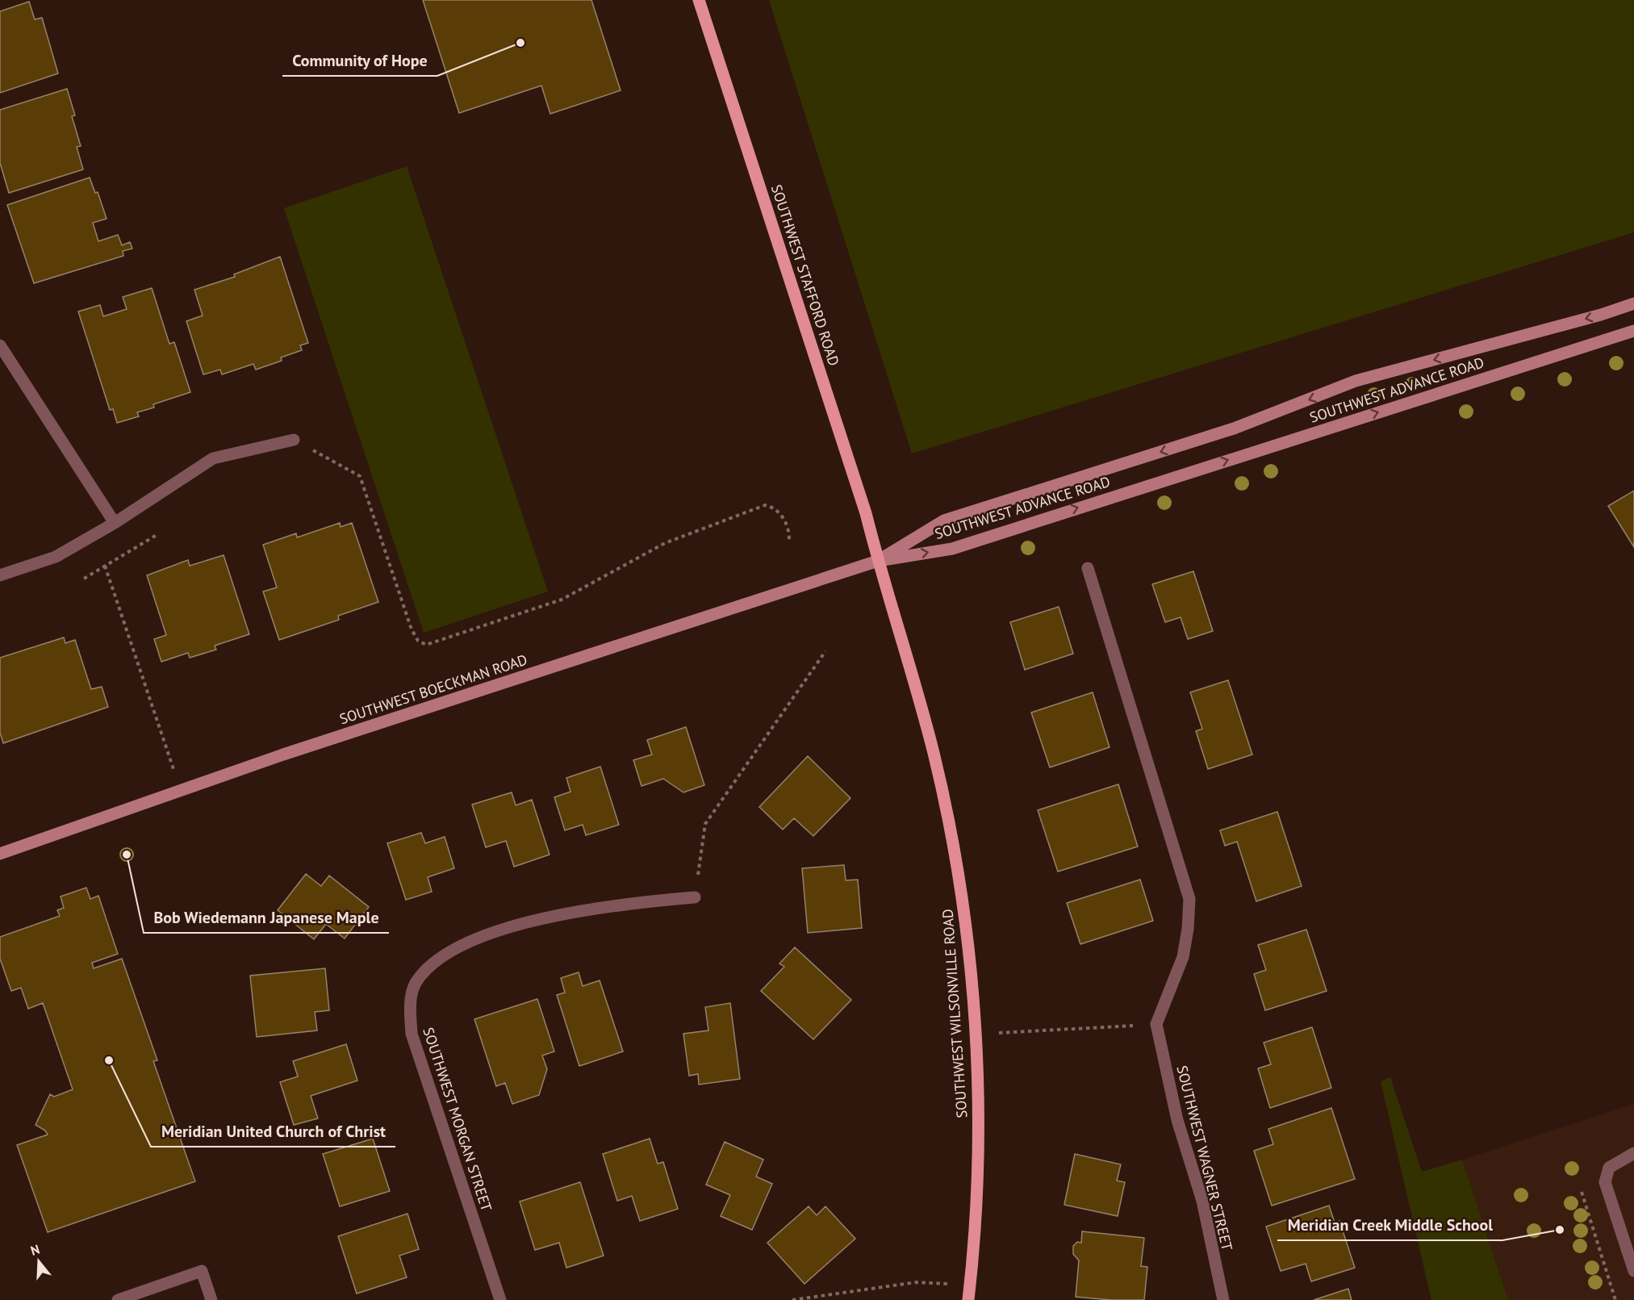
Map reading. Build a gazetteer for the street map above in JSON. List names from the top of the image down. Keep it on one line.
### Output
{"streets":{"main road":["SOUTHWEST STAFFORD ROAD","SOUTHWEST WILSONVILLE ROAD"],"street":["SOUTHWEST ADVANCE ROAD","SOUTHWEST BOECKMAN ROAD","SOUTHWEST MORGAN STREET","SOUTHWEST WAGNER STREET"]},"crossings":[["SOUTHWEST STAFFORD ROAD","SOUTHWEST ADVANCE ROAD"],["SOUTHWEST STAFFORD ROAD","SOUTHWEST BOECKMAN ROAD"],["SOUTHWEST STAFFORD ROAD","SOUTHWEST WILSONVILLE ROAD"],["SOUTHWEST ADVANCE ROAD","SOUTHWEST BOECKMAN ROAD"],["SOUTHWEST ADVANCE ROAD","SOUTHWEST WILSONVILLE ROAD"],["SOUTHWEST BOECKMAN ROAD","SOUTHWEST WILSONVILLE ROAD"]],"places":["Community of Hope","Bob Wiedemann Japanese Maple","Meridian United Church of Christ","Meridian Creek Middle School"],"north":"top"}
